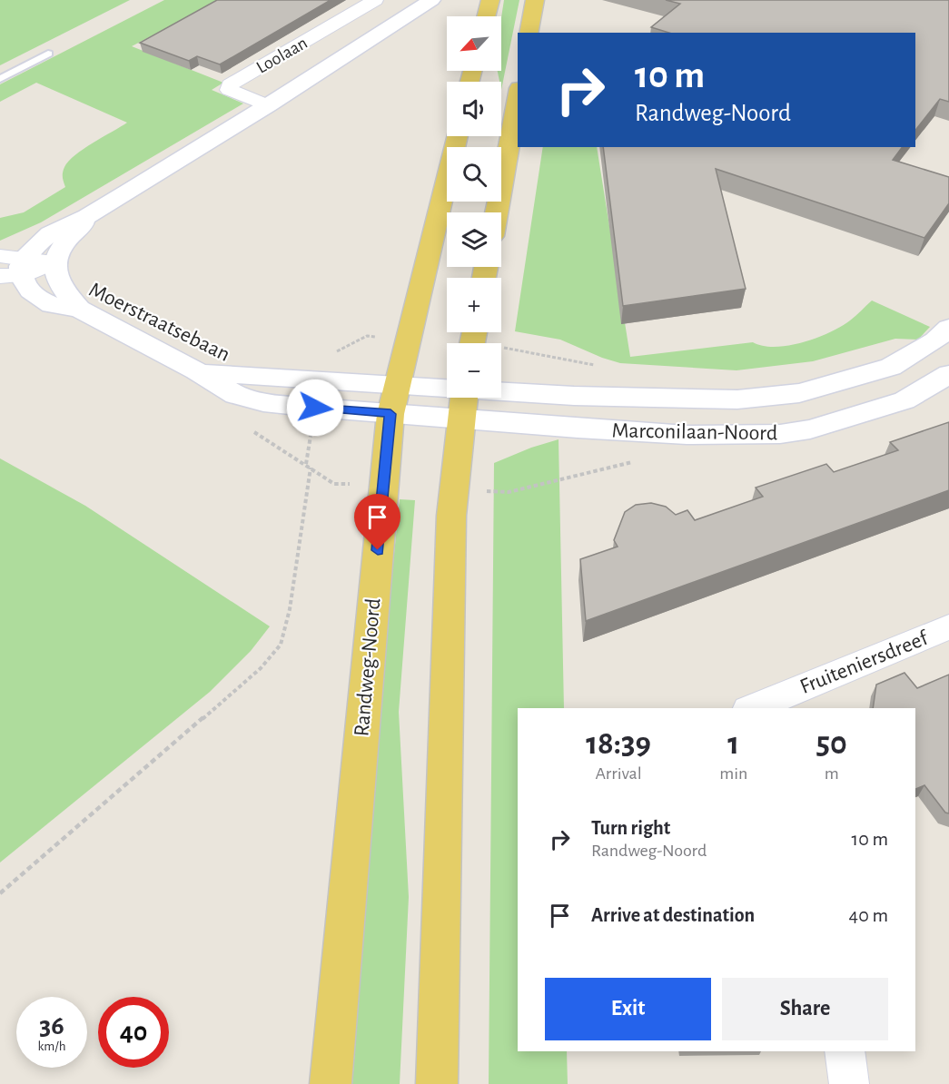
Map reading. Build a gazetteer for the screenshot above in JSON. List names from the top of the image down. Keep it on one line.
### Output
{"streets":{"main road":["Randweg-Noord"],"street":["Loolaan","Moerstraatsebaan","Marconilaan-Noord","Fruiteniersdreef"]},"crossings":[["Moerstraatsebaan","Marconilaan-Noord"],["Moerstraatsebaan","Randweg-Noord"]],"north":"bottom left","page":{"map_buttons":["+","−"],"turn":["10 m","Randweg-Noord"],"eta":["18:39","Arrival","1","min","50","m"],"list":[{"name":"Turn right","note":"Randweg-Noord","value":"10 m"},{"name":"Arrive at destination","value":"40 m"}],"buttons":["Exit","Share"],"speed":"36 km/h","limit":"40"}}
